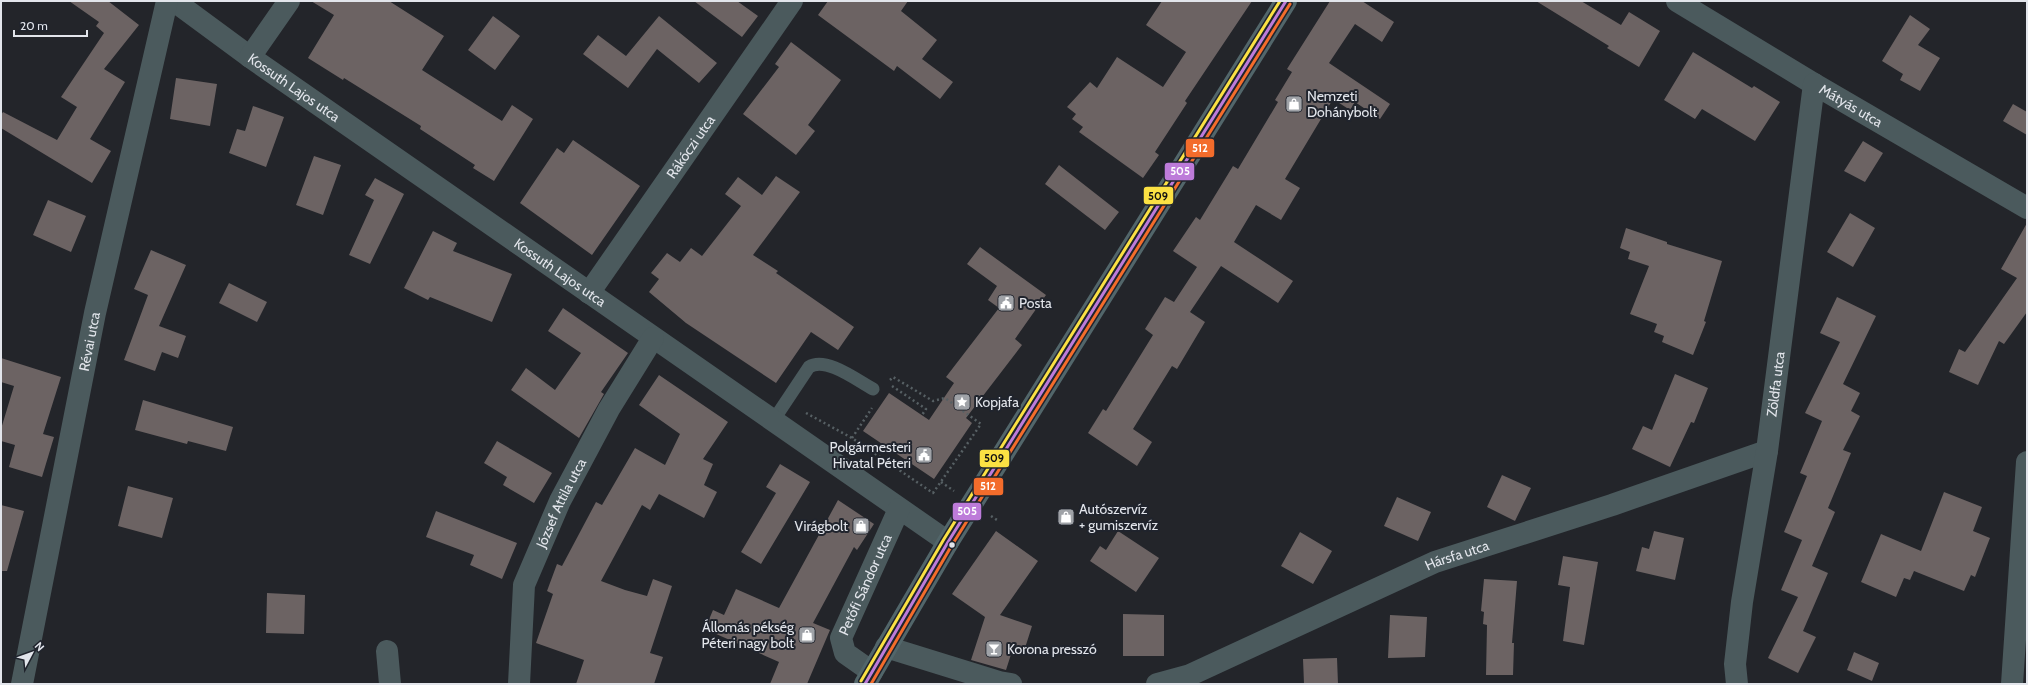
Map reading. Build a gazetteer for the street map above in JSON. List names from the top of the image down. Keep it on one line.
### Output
{"streets":{"main road":["Petőfi Sándor utca"],"street":["Kossuth Lajos utca","Mátyás utca","Rákóczi utca","Révai utca","Zöldfa utca","József Attila utca","Hársfa utca"]},"crossings":[["Kossuth Lajos utca","Rákóczi utca"],["Kossuth Lajos utca","József Attila utca"],["Kossuth Lajos utca","Petőfi Sándor utca"],["Mátyás utca","Zöldfa utca"],["Zöldfa utca","Hársfa utca"]],"places":{"shop":["Nemzeti Dohánybolt","Autószervíz + gumiszervíz","Virágbolt","Állomás pékség Péteri nagy bolt"],"public building":["Posta","Polgármesteri Hivatal Péteri"],"place":["Kopjafa"],"bar":["Korona presszó"]},"lines":["transit line 505","transit line 509","transit line 512"],"scale_bar":"20 m","north":"top right"}
